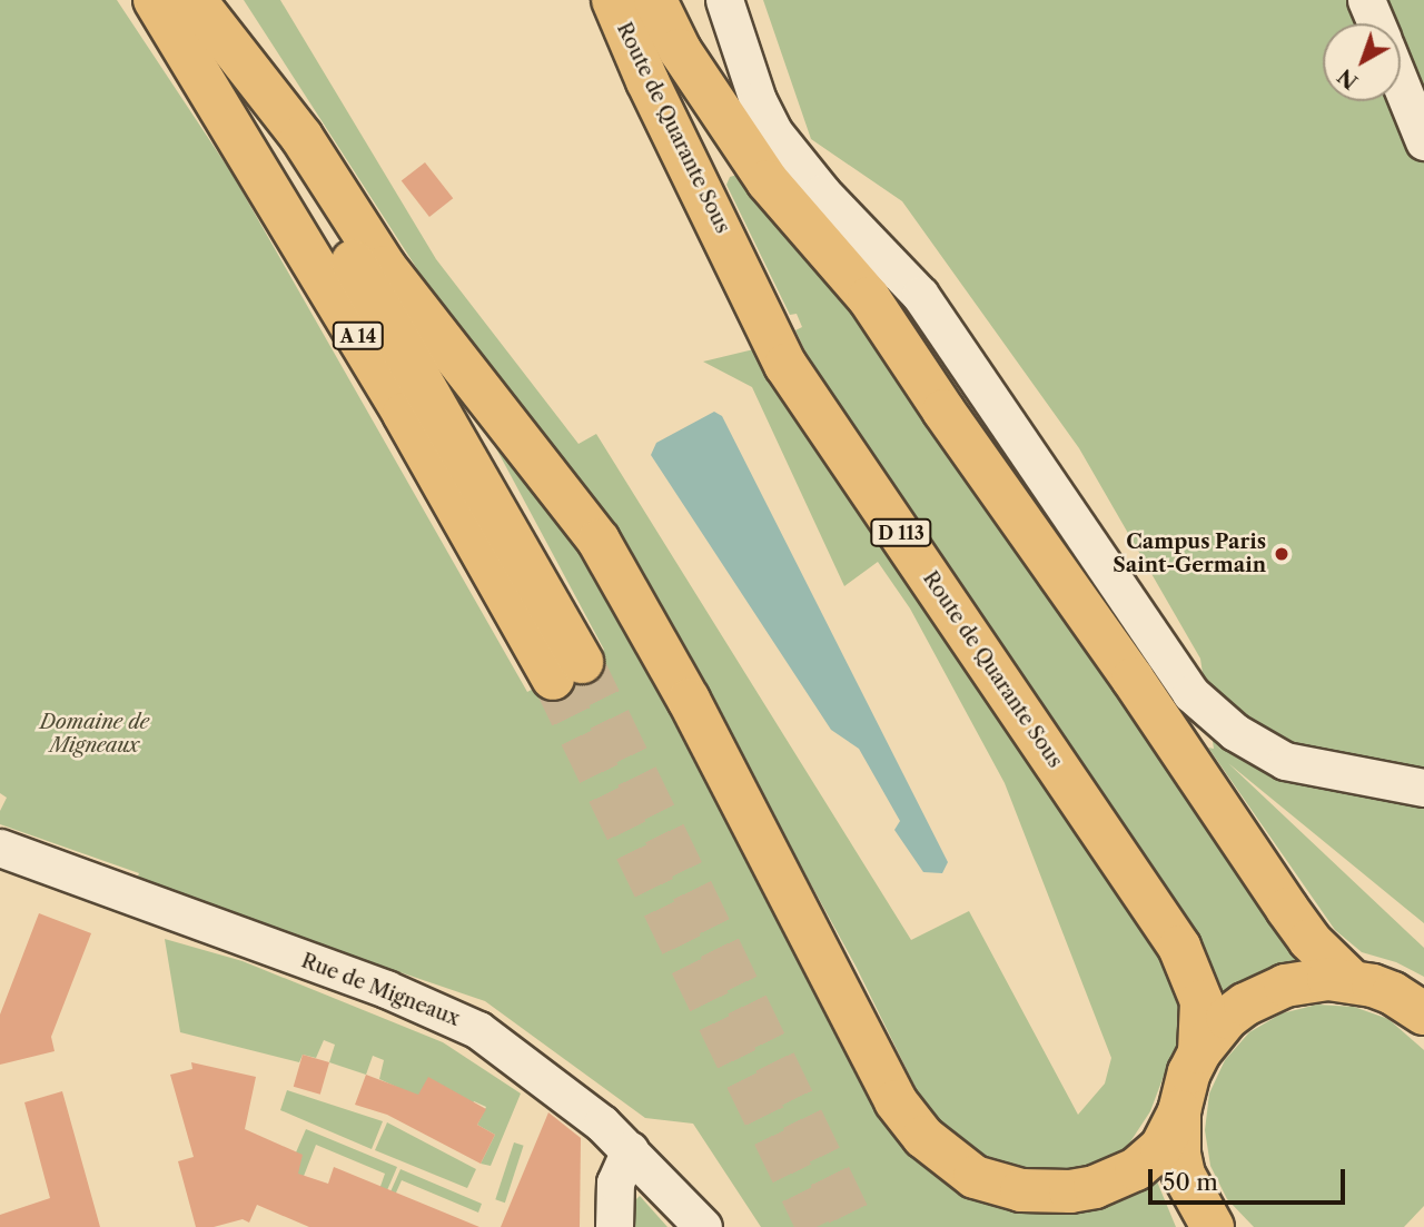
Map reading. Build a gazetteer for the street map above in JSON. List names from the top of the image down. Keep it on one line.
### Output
{"streets":{"main road":["Route de Quarante Sous","A 14","D 113"],"street":["Rue de Migneaux"]},"parks":["Domaine de Migneaux"],"places":["Campus Paris Saint-Germain"],"scale_bar":"50 m","north":"bottom left"}
